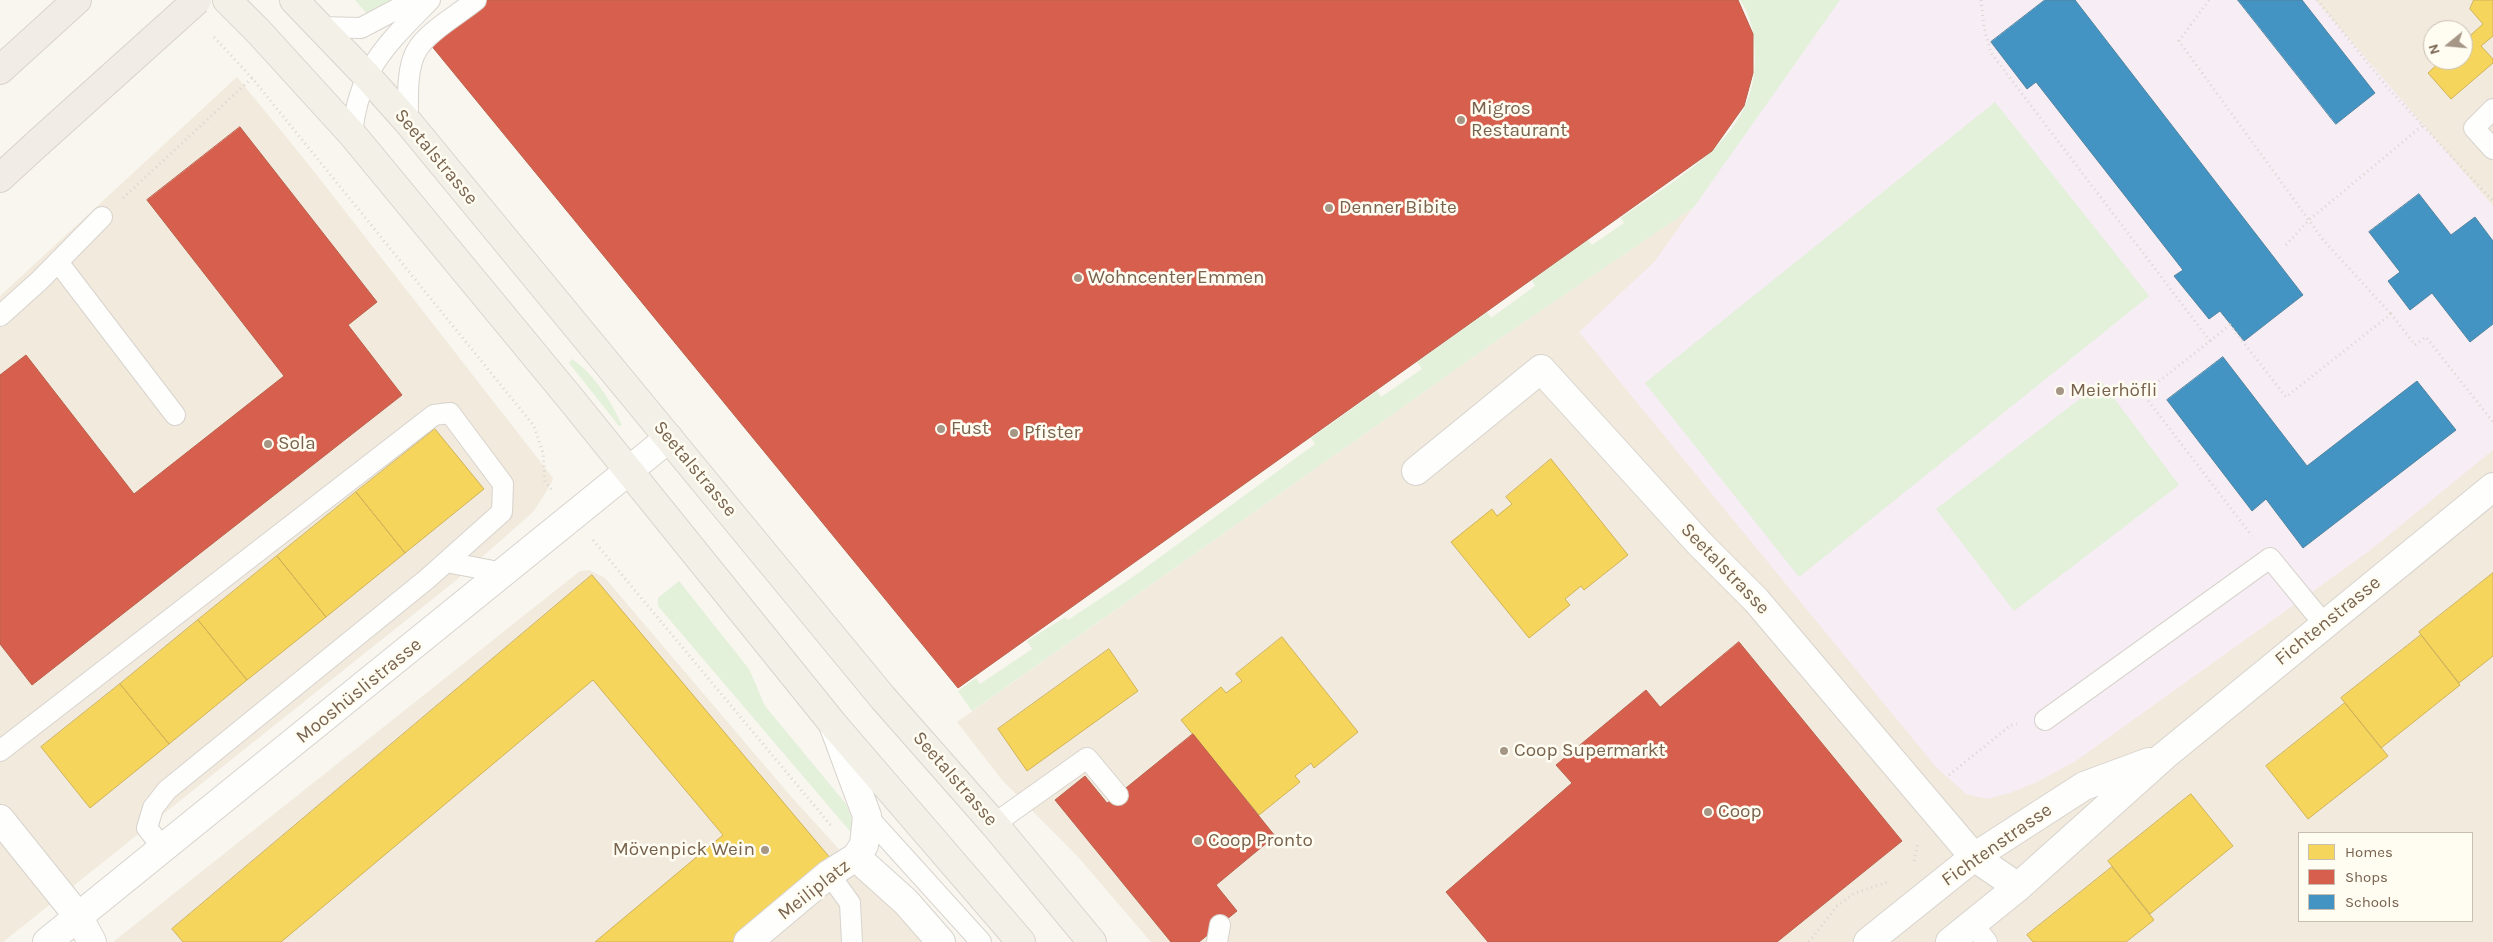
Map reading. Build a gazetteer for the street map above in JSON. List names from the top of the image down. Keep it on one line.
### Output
{"streets":{"main road":["Seetalstrasse"],"street":["Fichtenstrasse","Mooshüslistrasse","Meiliplatz"]},"crossings":[["Seetalstrasse","Fichtenstrasse"],["Seetalstrasse","Mooshüslistrasse"]],"places":["Migros Restaurant","Denner Bibite","Wohncenter Emmen","Meierhöfli","Fust","Pfister","Sola","Coop Supermarkt","Coop","Coop Pronto","Mövenpick Wein"],"legend":["Homes","Shops","Schools"],"north":"left"}
